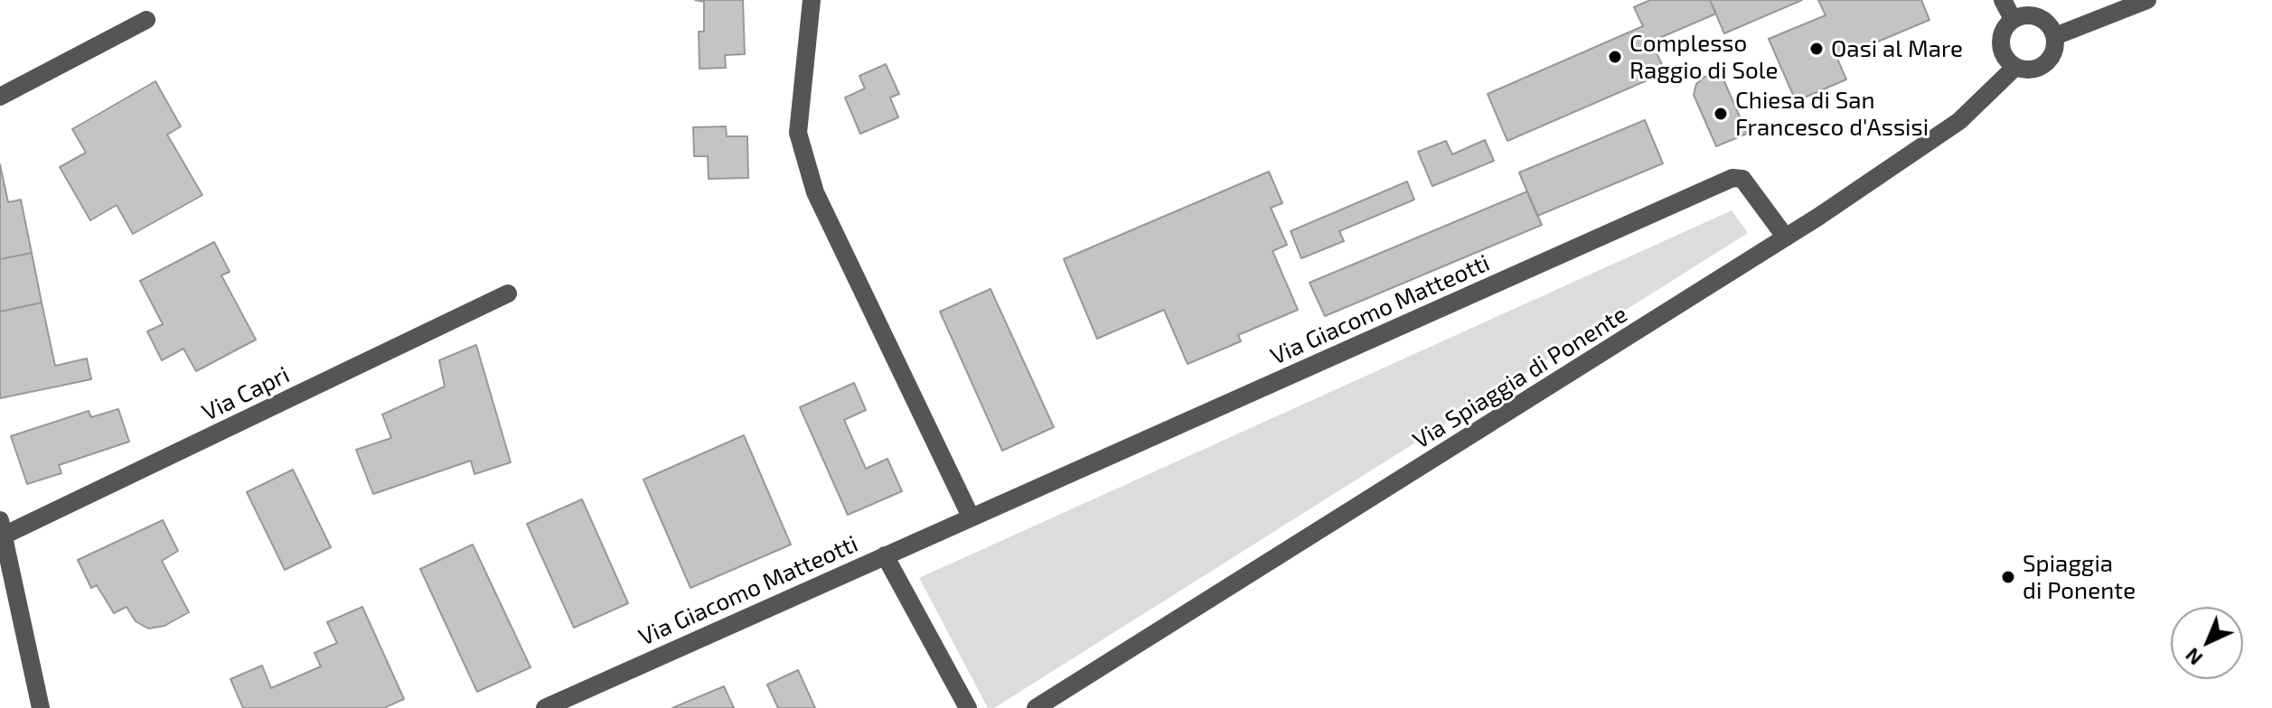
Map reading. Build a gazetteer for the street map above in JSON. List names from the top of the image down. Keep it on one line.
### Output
{"streets":{"street":["Via Giacomo Matteotti","Via Spiaggia di Ponente","Via Capri"]},"crossings":[["Via Giacomo Matteotti","Via Spiaggia di Ponente"]],"places":["Oasi al Mare","Complesso Raggio di Sole","Chiesa di San Francesco d'Assisi","Spiaggia di Ponente"],"north":"bottom left"}
